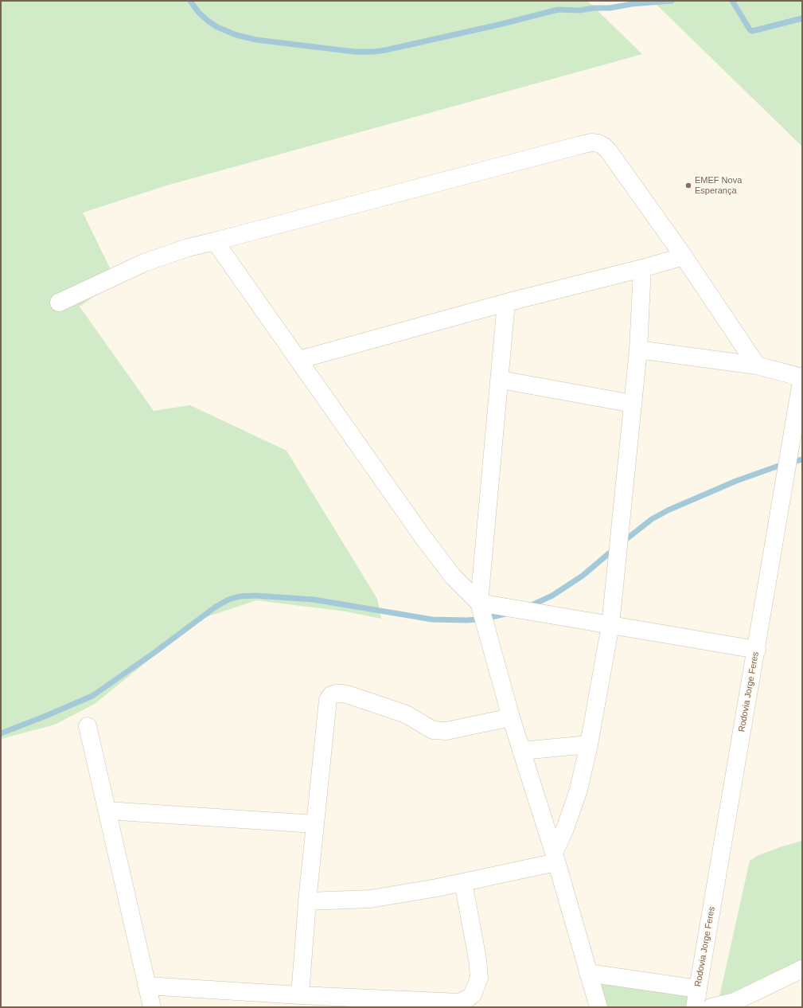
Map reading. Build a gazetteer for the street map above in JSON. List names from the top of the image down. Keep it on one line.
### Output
{"streets":{"street":["Rodovia Jorge Feres"]},"places":["EMEF Nova Esperança"]}
